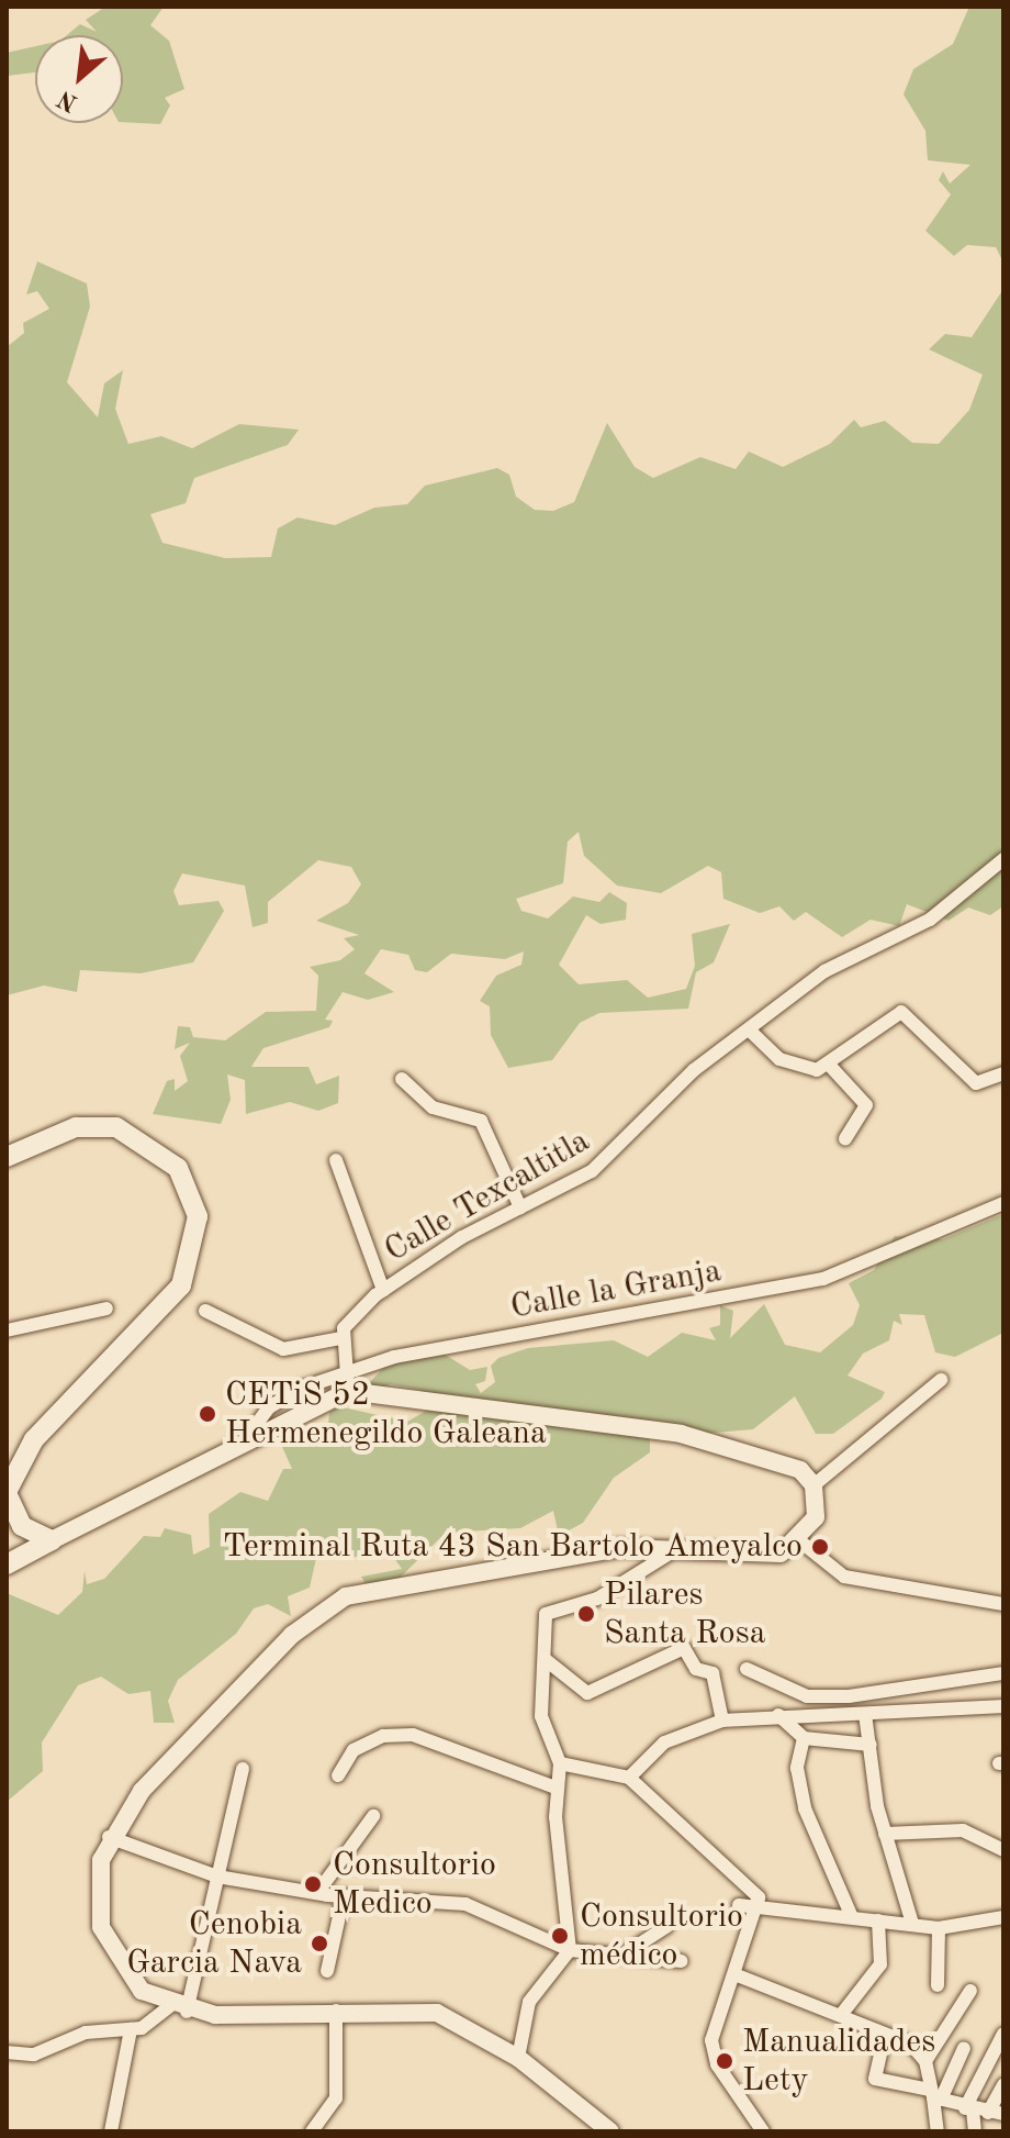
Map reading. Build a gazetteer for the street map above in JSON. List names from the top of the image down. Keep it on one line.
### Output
{"streets":{"street":["Calle Texcaltitla","Calle la Granja"]},"places":["CETiS 52 Hermenegildo Galeana","Terminal Ruta 43 San Bartolo Ameyalco","Pilares Santa Rosa","Consultorio Medico","Consultorio médico","Cenobia Garcia Nava","Manualidades Lety"],"north":"bottom left"}
